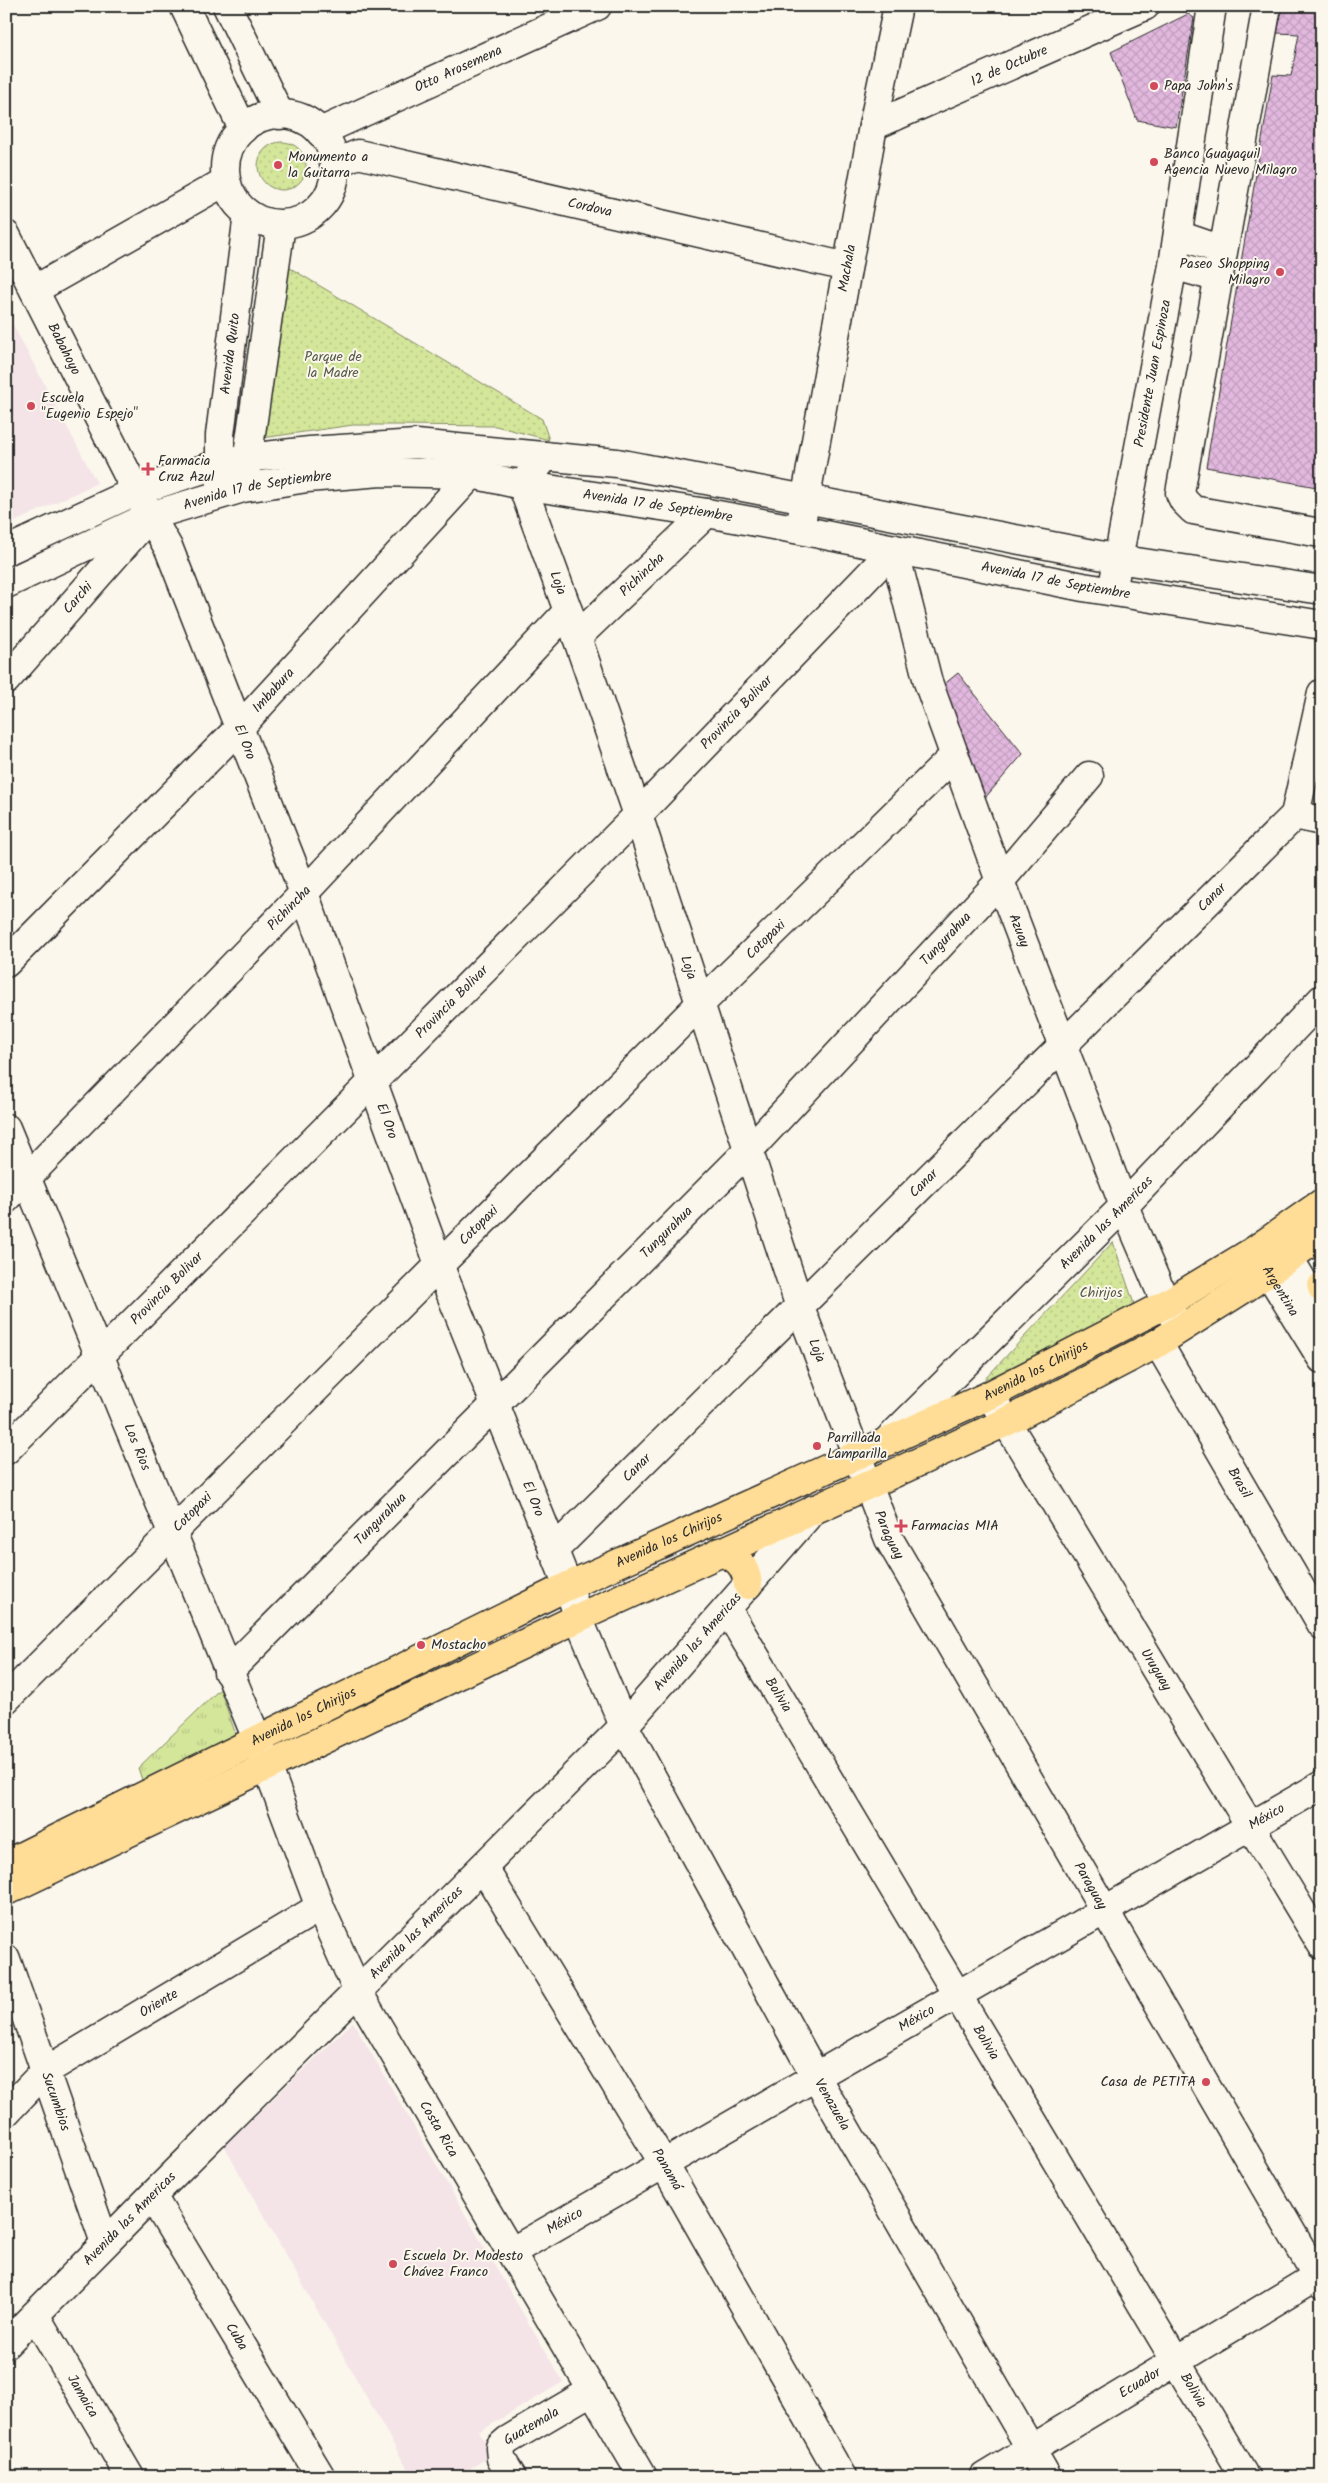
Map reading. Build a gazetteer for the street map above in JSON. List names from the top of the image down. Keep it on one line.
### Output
{"streets":{"main road":["Avenida los Chirijos"],"street":["12 de Octubre","Otto Arosemena","Cordova","Machala","Babahoyo","Avenida Quito","Presidente Juan Espinoza","Avenida 17 de Septiembre","Pichincha","Loja","Carchi","Imbabura","Provincia Bolivar","El Oro","Canar","Azuay","Tungurahua","Cotopaxi","Avenida las Americas","Argentina","Los Rios","Brasil","Paraguay","Uruguay","Bolivia","México","Oriente","Sucumbios","Venazuela","Costa Rica","Panamá","Cuba","Ecuador","Jamaica","Guatemala"]},"crossings":[["12 de Octubre","Machala"],["Otto Arosemena","Cordova"],["Otto Arosemena","Avenida Quito"],["Cordova","Machala"],["Cordova","Avenida Quito"],["Machala","Avenida 17 de Septiembre"],["Babahoyo","Avenida 17 de Septiembre"],["Babahoyo","Carchi"],["Babahoyo","El Oro"],["Avenida Quito","Avenida 17 de Septiembre"],["Presidente Juan Espinoza","Avenida 17 de Septiembre"],["Avenida 17 de Septiembre","Pichincha"],["Avenida 17 de Septiembre","Loja"],["Avenida 17 de Septiembre","Carchi"],["Avenida 17 de Septiembre","Imbabura"],["Avenida 17 de Septiembre","Provincia Bolivar"],["Avenida 17 de Septiembre","El Oro"],["Avenida 17 de Septiembre","Azuay"],["Pichincha","Loja"],["Pichincha","El Oro"],["Pichincha","Los Rios"],["Loja","Provincia Bolivar"],["Loja","Canar"],["Loja","Tungurahua"],["Loja","Cotopaxi"],["Loja","Avenida los Chirijos"],["Loja","Paraguay"],["Carchi","El Oro"],["Imbabura","El Oro"],["Provincia Bolivar","El Oro"],["Provincia Bolivar","Azuay"],["Provincia Bolivar","Los Rios"],["El Oro","Canar"],["El Oro","Tungurahua"],["El Oro","Cotopaxi"],["El Oro","Avenida las Americas"],["El Oro","Avenida los Chirijos"],["El Oro","Venazuela"],["Canar","Azuay"],["Azuay","Tungurahua"],["Azuay","Cotopaxi"],["Azuay","Avenida las Americas"],["Azuay","Avenida los Chirijos"],["Azuay","Brasil"],["Tungurahua","Los Rios"],["Cotopaxi","Los Rios"],["Avenida las Americas","Avenida los Chirijos"],["Avenida las Americas","Bolivia"],["Avenida las Americas","Sucumbios"],["Avenida las Americas","Venazuela"],["Avenida las Americas","Costa Rica"],["Avenida las Americas","Panamá"],["Avenida las Americas","Cuba"],["Avenida las Americas","Jamaica"],["Argentina","Avenida los Chirijos"],["Avenida los Chirijos","Los Rios"],["Avenida los Chirijos","Brasil"],["Avenida los Chirijos","Paraguay"],["Avenida los Chirijos","Uruguay"],["Avenida los Chirijos","Costa Rica"],["Los Rios","Costa Rica"],["Paraguay","México"],["Paraguay","Ecuador"],["Uruguay","México"],["Bolivia","México"],["Bolivia","Ecuador"],["México","Venazuela"],["México","Costa Rica"],["México","Panamá"],["Oriente","Sucumbios"],["Oriente","Costa Rica"],["Venazuela","Ecuador"],["Costa Rica","Guatemala"]],"parks":["Parque de la Madre","Chirijos"],"places":{"other":["Papa John's","Banco Guayaquil Agencia Nuevo Milagro","Monumento a la Guitarra","Paseo Shopping Milagro","Escuela \"Eugenio Espejo\"","Parrillada Lamparilla","Mostacho","Casa de PETITA","Escuela Dr. Modesto Chávez Franco"],"health":["Farmacia Cruz Azul","Farmacias MIA"]}}
